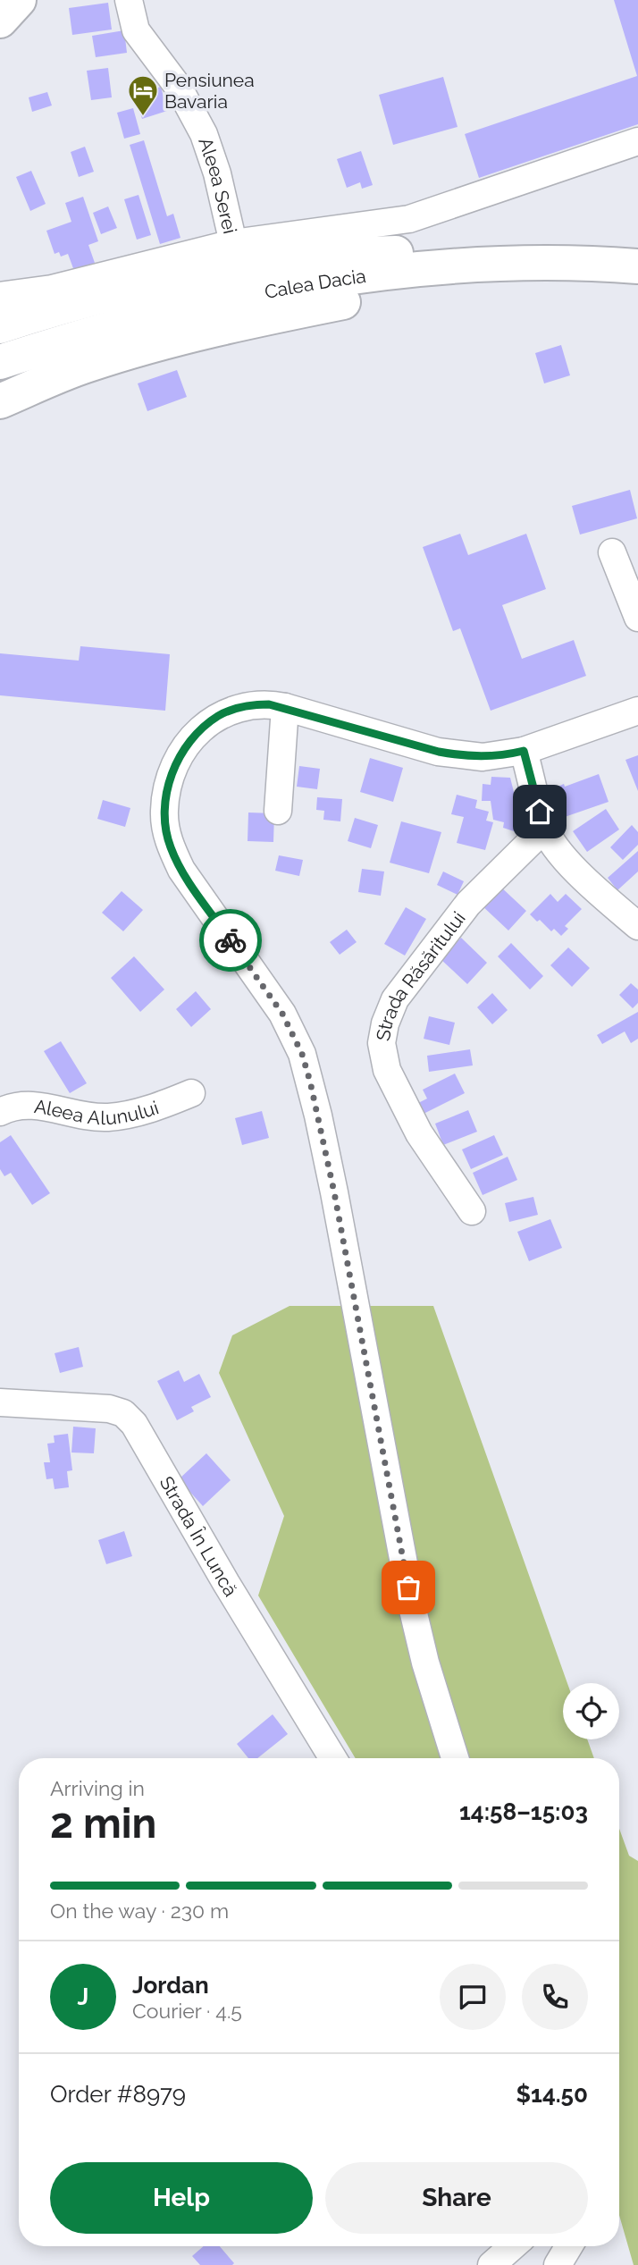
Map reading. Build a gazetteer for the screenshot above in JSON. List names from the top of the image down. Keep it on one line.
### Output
{"streets":{"main road":["Calea Dacia"],"street":["Aleea Serei","Strada Răsăritului","Aleea Alunului","Strada În Luncă"]},"places":{"hotel":["Pensiunea Bavaria"]},"page":{"heading":["2 min","Arriving in","14:58–15:03"],"panel":["Jordan","Courier · 4.5","Order #8979","$14.50"],"bar":"On the way · 230 m","round":"J","buttons":["Help","Share"]}}
